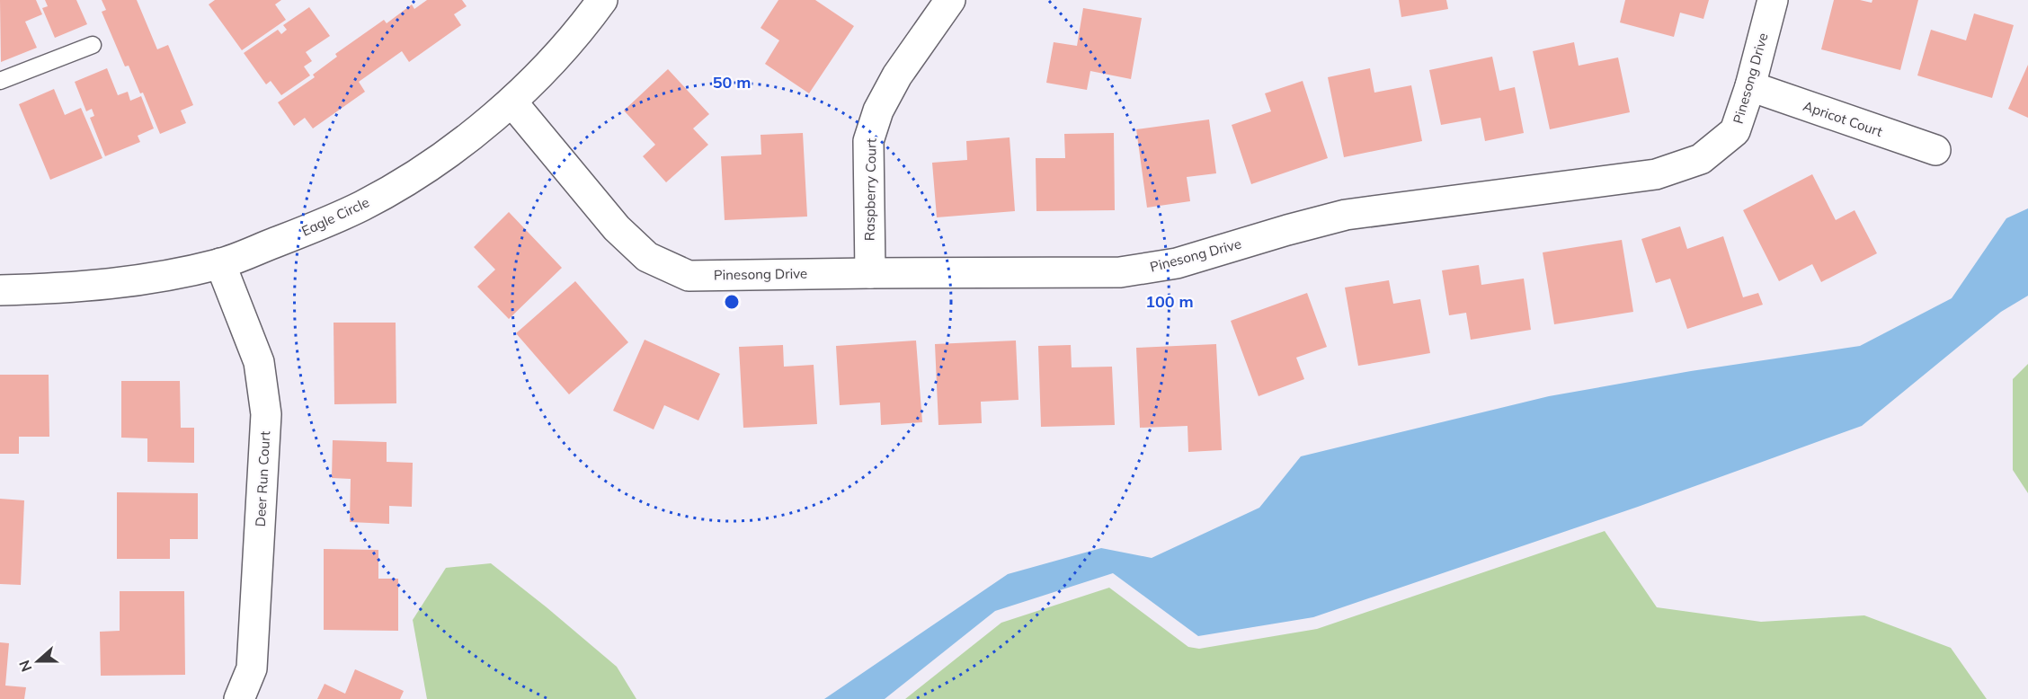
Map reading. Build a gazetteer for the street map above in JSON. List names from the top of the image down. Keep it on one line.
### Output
{"streets":{"street":["Pinesong Drive","Apricot Court","Raspberry Court","Eagle Circle","Deer Run Court"]},"crossings":[["Pinesong Drive","Apricot Court"],["Pinesong Drive","Raspberry Court"],["Pinesong Drive","Eagle Circle"],["Eagle Circle","Deer Run Court"]],"north":"left","rings":["50 m","100 m"]}
